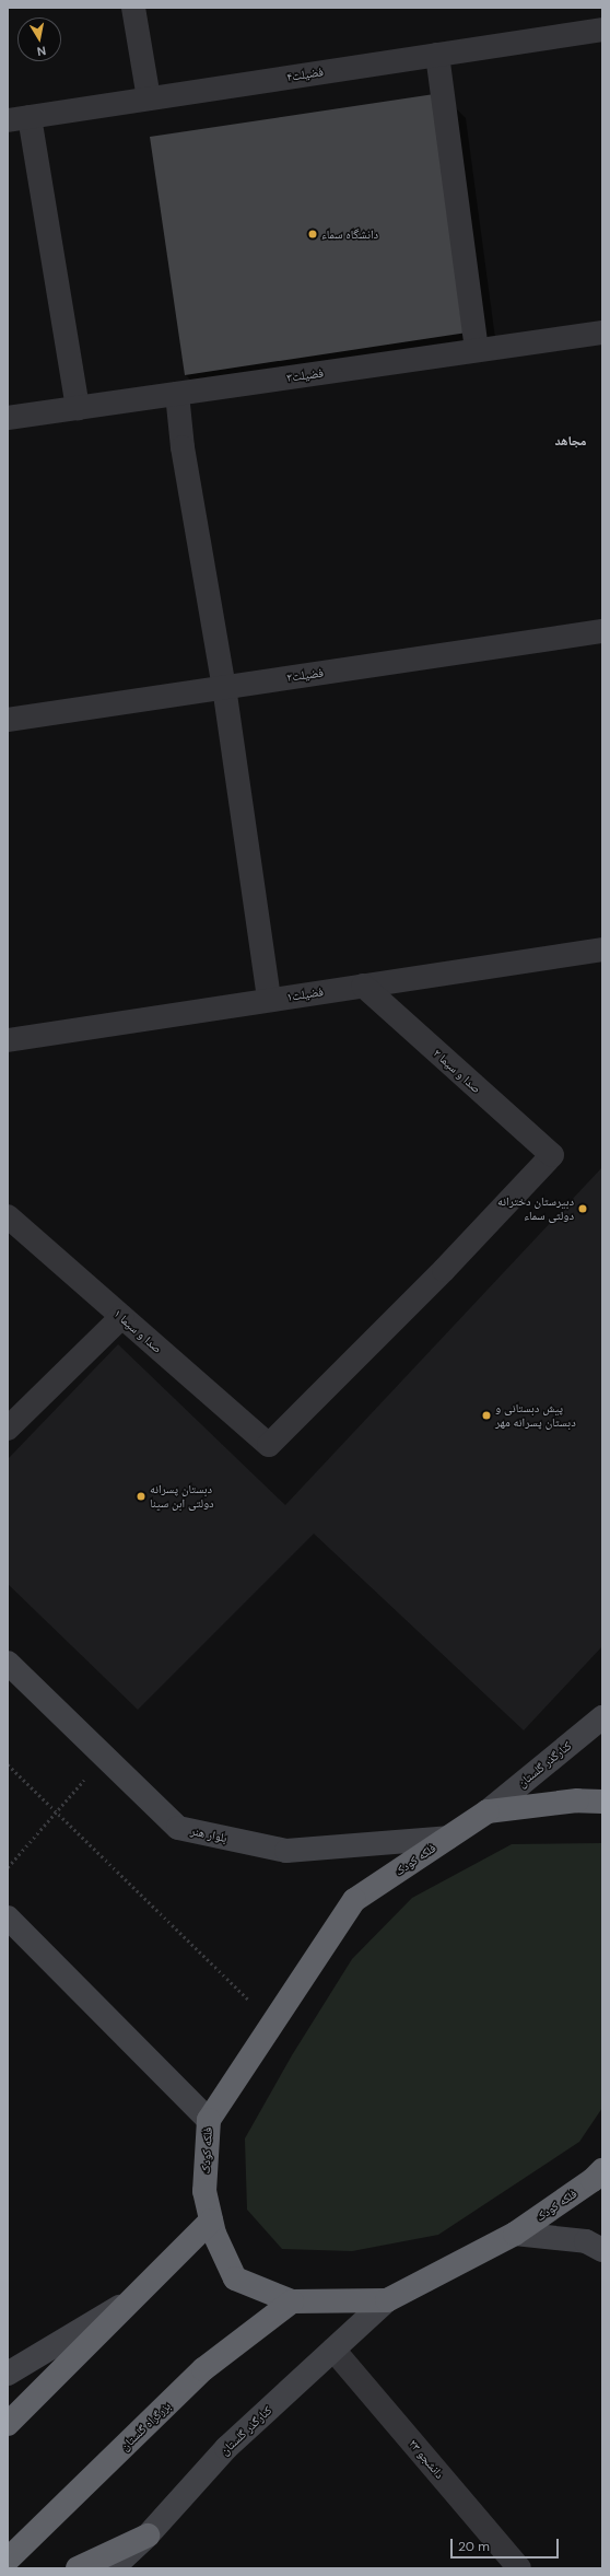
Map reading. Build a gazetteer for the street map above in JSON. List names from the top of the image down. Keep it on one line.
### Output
{"streets":{"highway":["فلکه کودک","بزرگراه گلستان"],"street":["فضیلت۴","فضیلت۳","فضیلت۲","فضیلت۱","صدا و سیما ۲","صدا و سیما ۱","کنارگذر گلستان","بلوار هنر","دانشجو ۲۳"]},"crossings":[["فضیلت۱","صدا و سیما ۲"],["صدا و سیما ۲","صدا و سیما ۱"],["کنارگذر گلستان","فلکه کودک"],["کنارگذر گلستان","دانشجو ۲۳"],["بلوار هنر","فلکه کودک"],["فلکه کودک","بزرگراه گلستان"]],"districts":["مجاهد"],"places":["دانشگاه سماء","دبیرستان دخترانه دولتی سماء","پیش دبستانی و دبستان پسرانه مهر","دبستان پسرانه دولتی ابن سینا"],"scale_bar":"20 m","north":"bottom"}
